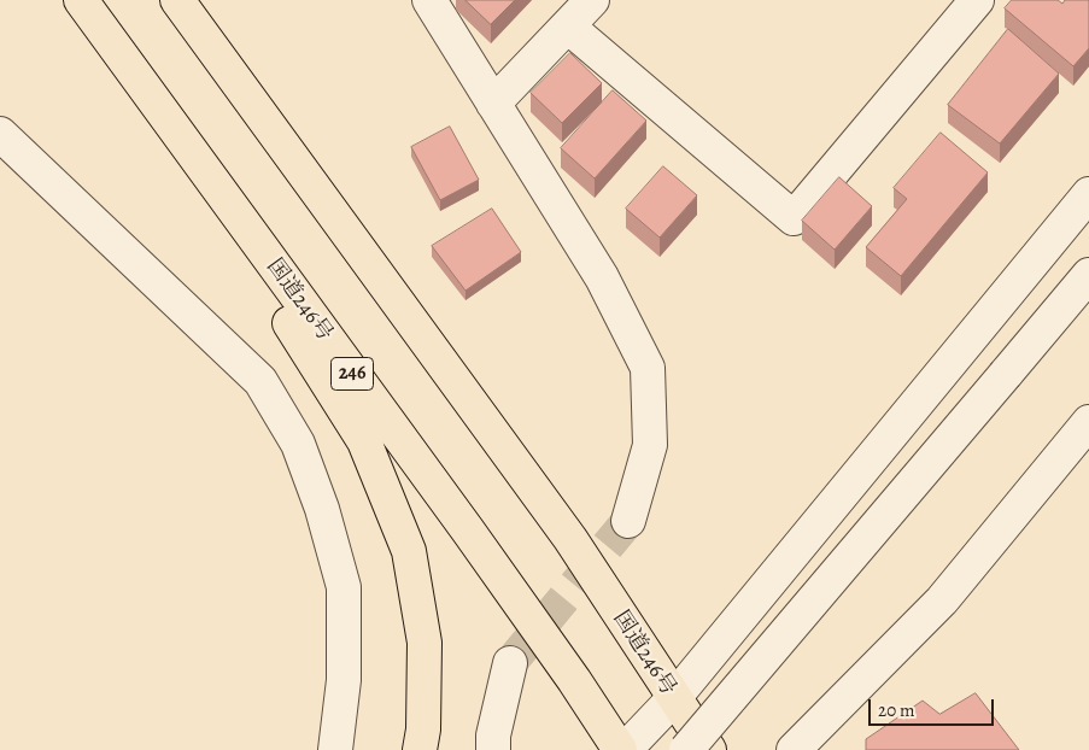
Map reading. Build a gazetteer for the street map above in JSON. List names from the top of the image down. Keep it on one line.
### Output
{"streets":{"highway":["国道246号","246"]},"crossings":[["国道246号","246"]],"scale_bar":"20 m"}
